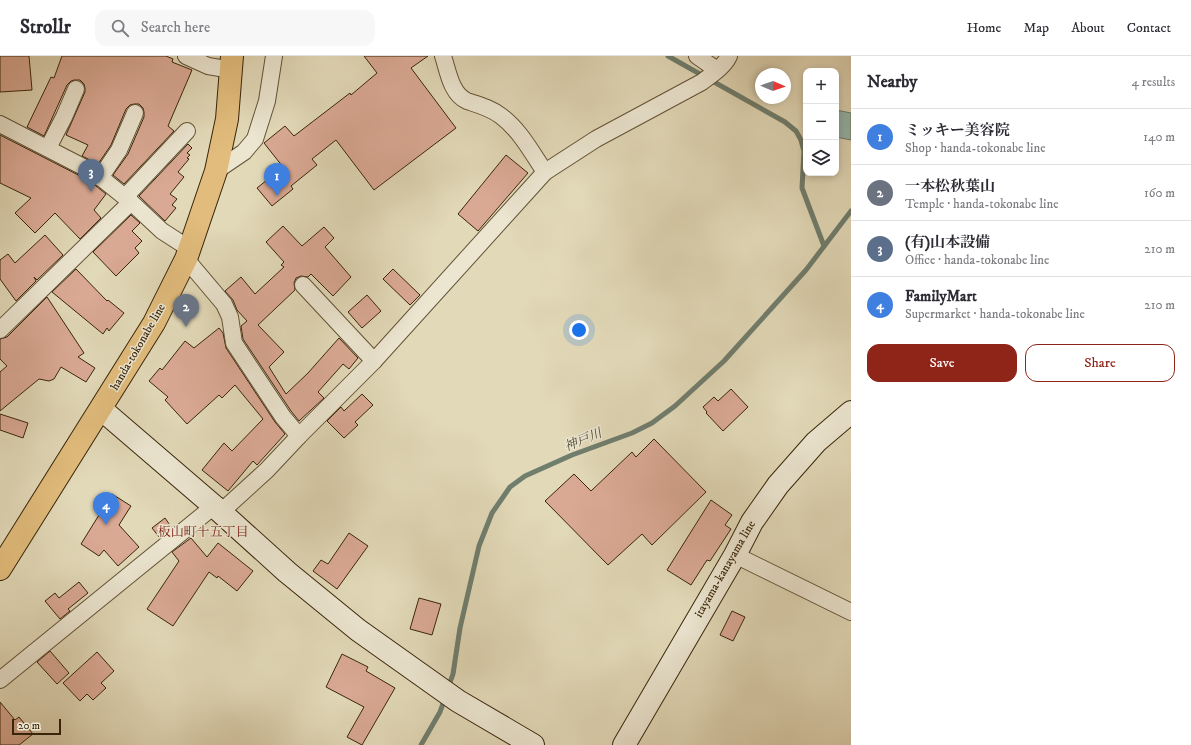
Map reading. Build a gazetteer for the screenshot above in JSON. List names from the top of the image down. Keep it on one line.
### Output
{"streets":{"main road":["handa-tokonabe line"],"street":["itayama-kanayama line"]},"districts":["板山町十五丁目"],"water":["神戸川"],"scale_bar":"20 m","north":"right","page":{"header":"Strollr","search":"Search here","nav":["Home","Map","About","Contact"],"heading":["Nearby","4 results"],"map_buttons":["+","−"],"list":[{"mark":"1","name":"ミッキー美容院","note":"Shop · handa-tokonabe line","value":"140 m"},{"mark":"2","name":"一本松秋葉山","note":"Temple · handa-tokonabe line","value":"160 m"},{"mark":"3","name":"(有)山本設備","note":"Office · handa-tokonabe line","value":"210 m"},{"mark":"4","name":"FamilyMart","note":"Supermarket · handa-tokonabe line","value":"210 m"}],"pins":["3","1","2","4"],"buttons":["Save","Share"],"scale":"20 m"}}
